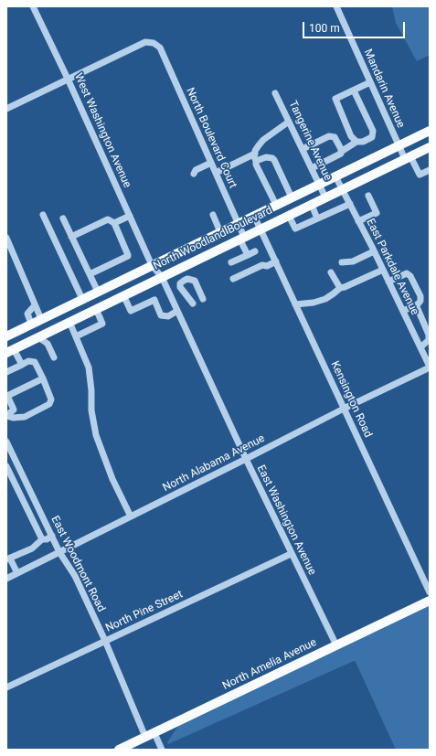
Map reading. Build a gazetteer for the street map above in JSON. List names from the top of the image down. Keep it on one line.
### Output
{"streets":{"main road":["North Woodland Boulevard","North Amelia Avenue"],"street":["Mandarin Avenue","West Washington Avenue","North Boulevard Court","Tangerine Avenue","East Parkdale Avenue","Kensington Road","North Alabama Avenue","East Washington Avenue","East Woodmont Road","North Pine Street"]},"crossings":[["Mandarin Avenue","North Woodland Boulevard"],["West Washington Avenue","North Boulevard Court"],["West Washington Avenue","North Woodland Boulevard"],["West Washington Avenue","East Washington Avenue"],["North Boulevard Court","North Woodland Boulevard"],["Tangerine Avenue","North Woodland Boulevard"],["North Woodland Boulevard","East Parkdale Avenue"],["North Woodland Boulevard","Kensington Road"],["North Woodland Boulevard","East Washington Avenue"],["East Parkdale Avenue","North Alabama Avenue"],["Kensington Road","North Alabama Avenue"],["North Alabama Avenue","East Washington Avenue"],["North Alabama Avenue","East Woodmont Road"],["East Washington Avenue","North Pine Street"],["East Washington Avenue","North Amelia Avenue"],["East Woodmont Road","North Pine Street"],["East Woodmont Road","North Amelia Avenue"]],"scale_bar":"100 m"}
